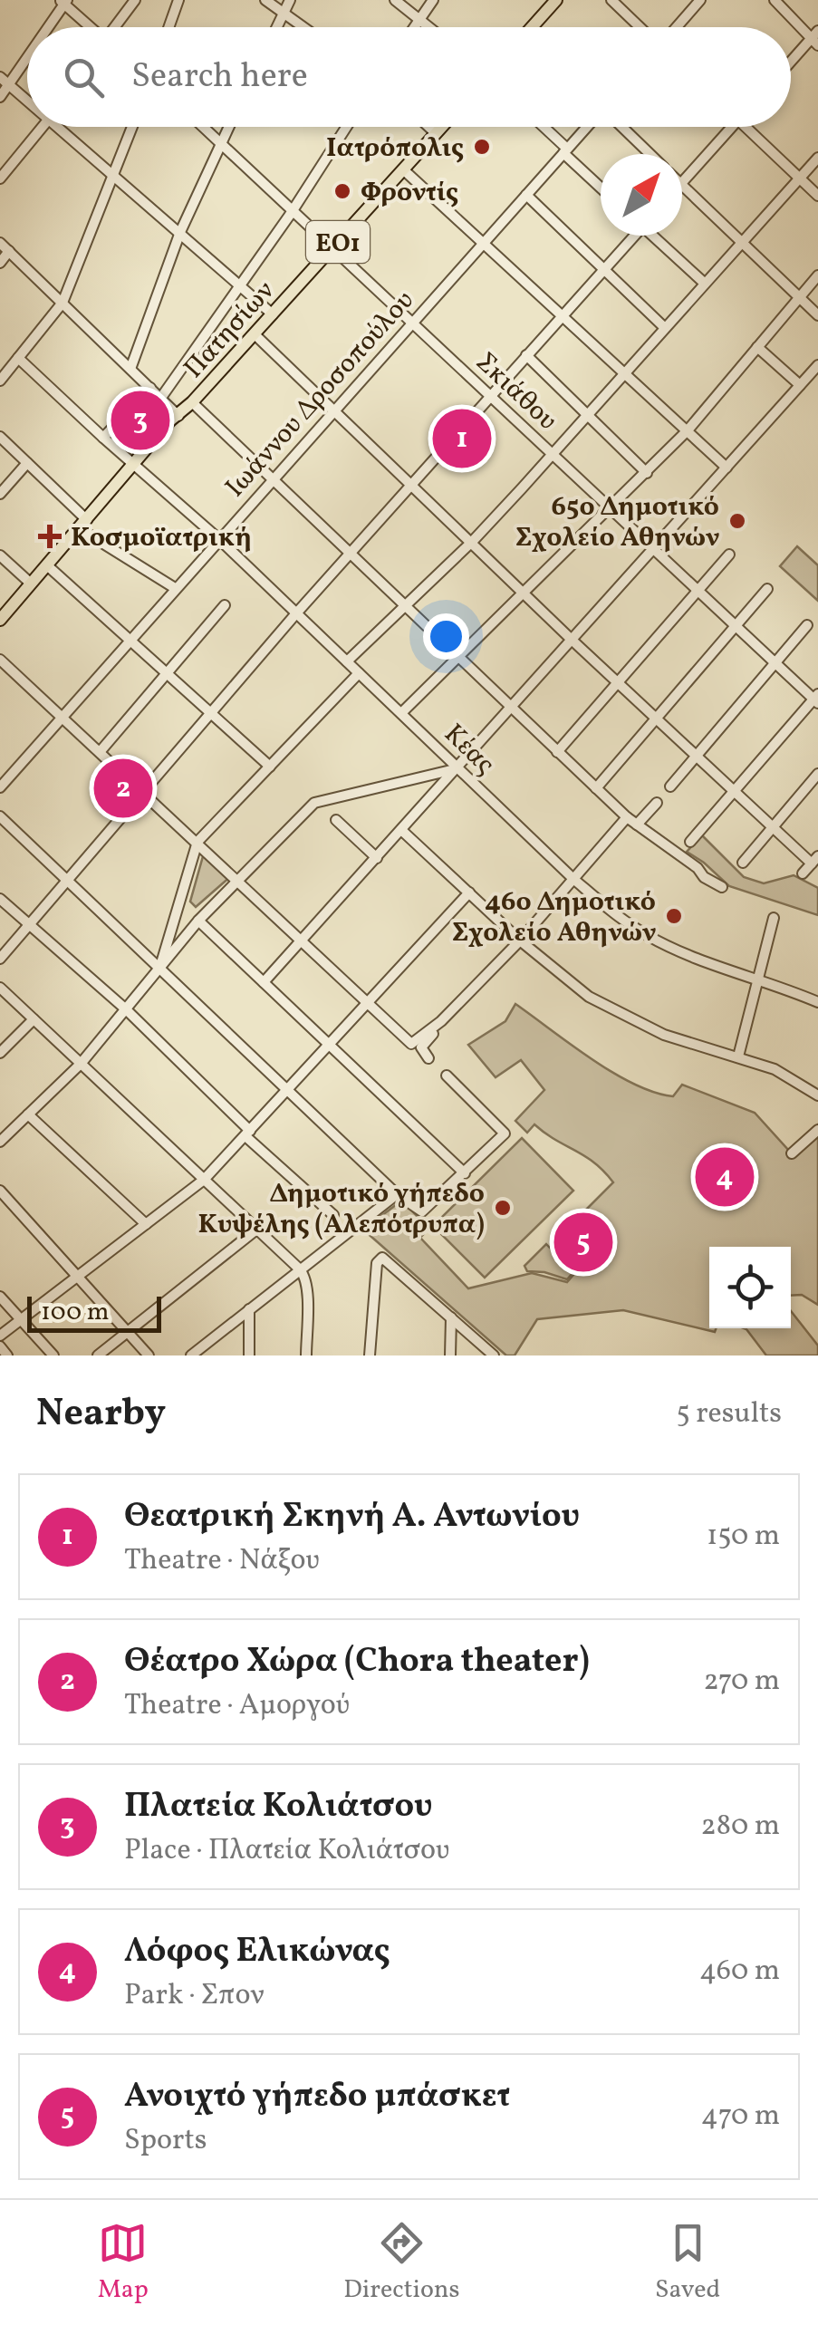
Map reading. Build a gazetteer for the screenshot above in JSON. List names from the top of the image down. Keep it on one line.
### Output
{"streets":{"main road":["ΕΟ1","Πατησίων"],"street":["Σκιάθου","Ιωάννου Δροσοπούλου","Κέας"]},"crossings":[["Πατησίων","Σκιάθου"],["Πατησίων","Κέας"],["Σκιάθου","Ιωάννου Δροσοπούλου"],["Ιωάννου Δροσοπούλου","Κέας"]],"places":{"other":["Ιατρόπολις","Φροντίς","65ο Δημοτικό Σχολείο Αθηνών","46ο Δημοτικό Σχολείο Αθηνών","Δημοτικό γήπεδο Κυψέλης (Αλεπότρυπα)"],"health":["Κοσμοϊατρική"]},"scale_bar":"100 m","north":"top right","page":{"search":"Search here","pins":["3","1","2","4","5"],"scale":"100 m","heading":["Nearby","5 results"],"list":[{"mark":"1","name":"Θεατρική Σκηνή Α. Αντωνίου","note":"Theatre · Νάξου","value":"150 m"},{"mark":"2","name":"Θέατρο Χώρα (Chora theater)","note":"Theatre · Αμοργού","value":"270 m"},{"mark":"3","name":"Πλατεία Κολιάτσου","note":"Place · Πλατεία Κολιάτσου","value":"280 m"},{"mark":"4","name":"Λόφος Ελικώνας","note":"Park · Σπον","value":"460 m"},{"mark":"5","name":"Ανοιχτό γήπεδο μπάσκετ","note":"Sports","value":"470 m"}],"nav":["Map","Directions","Saved"]}}
